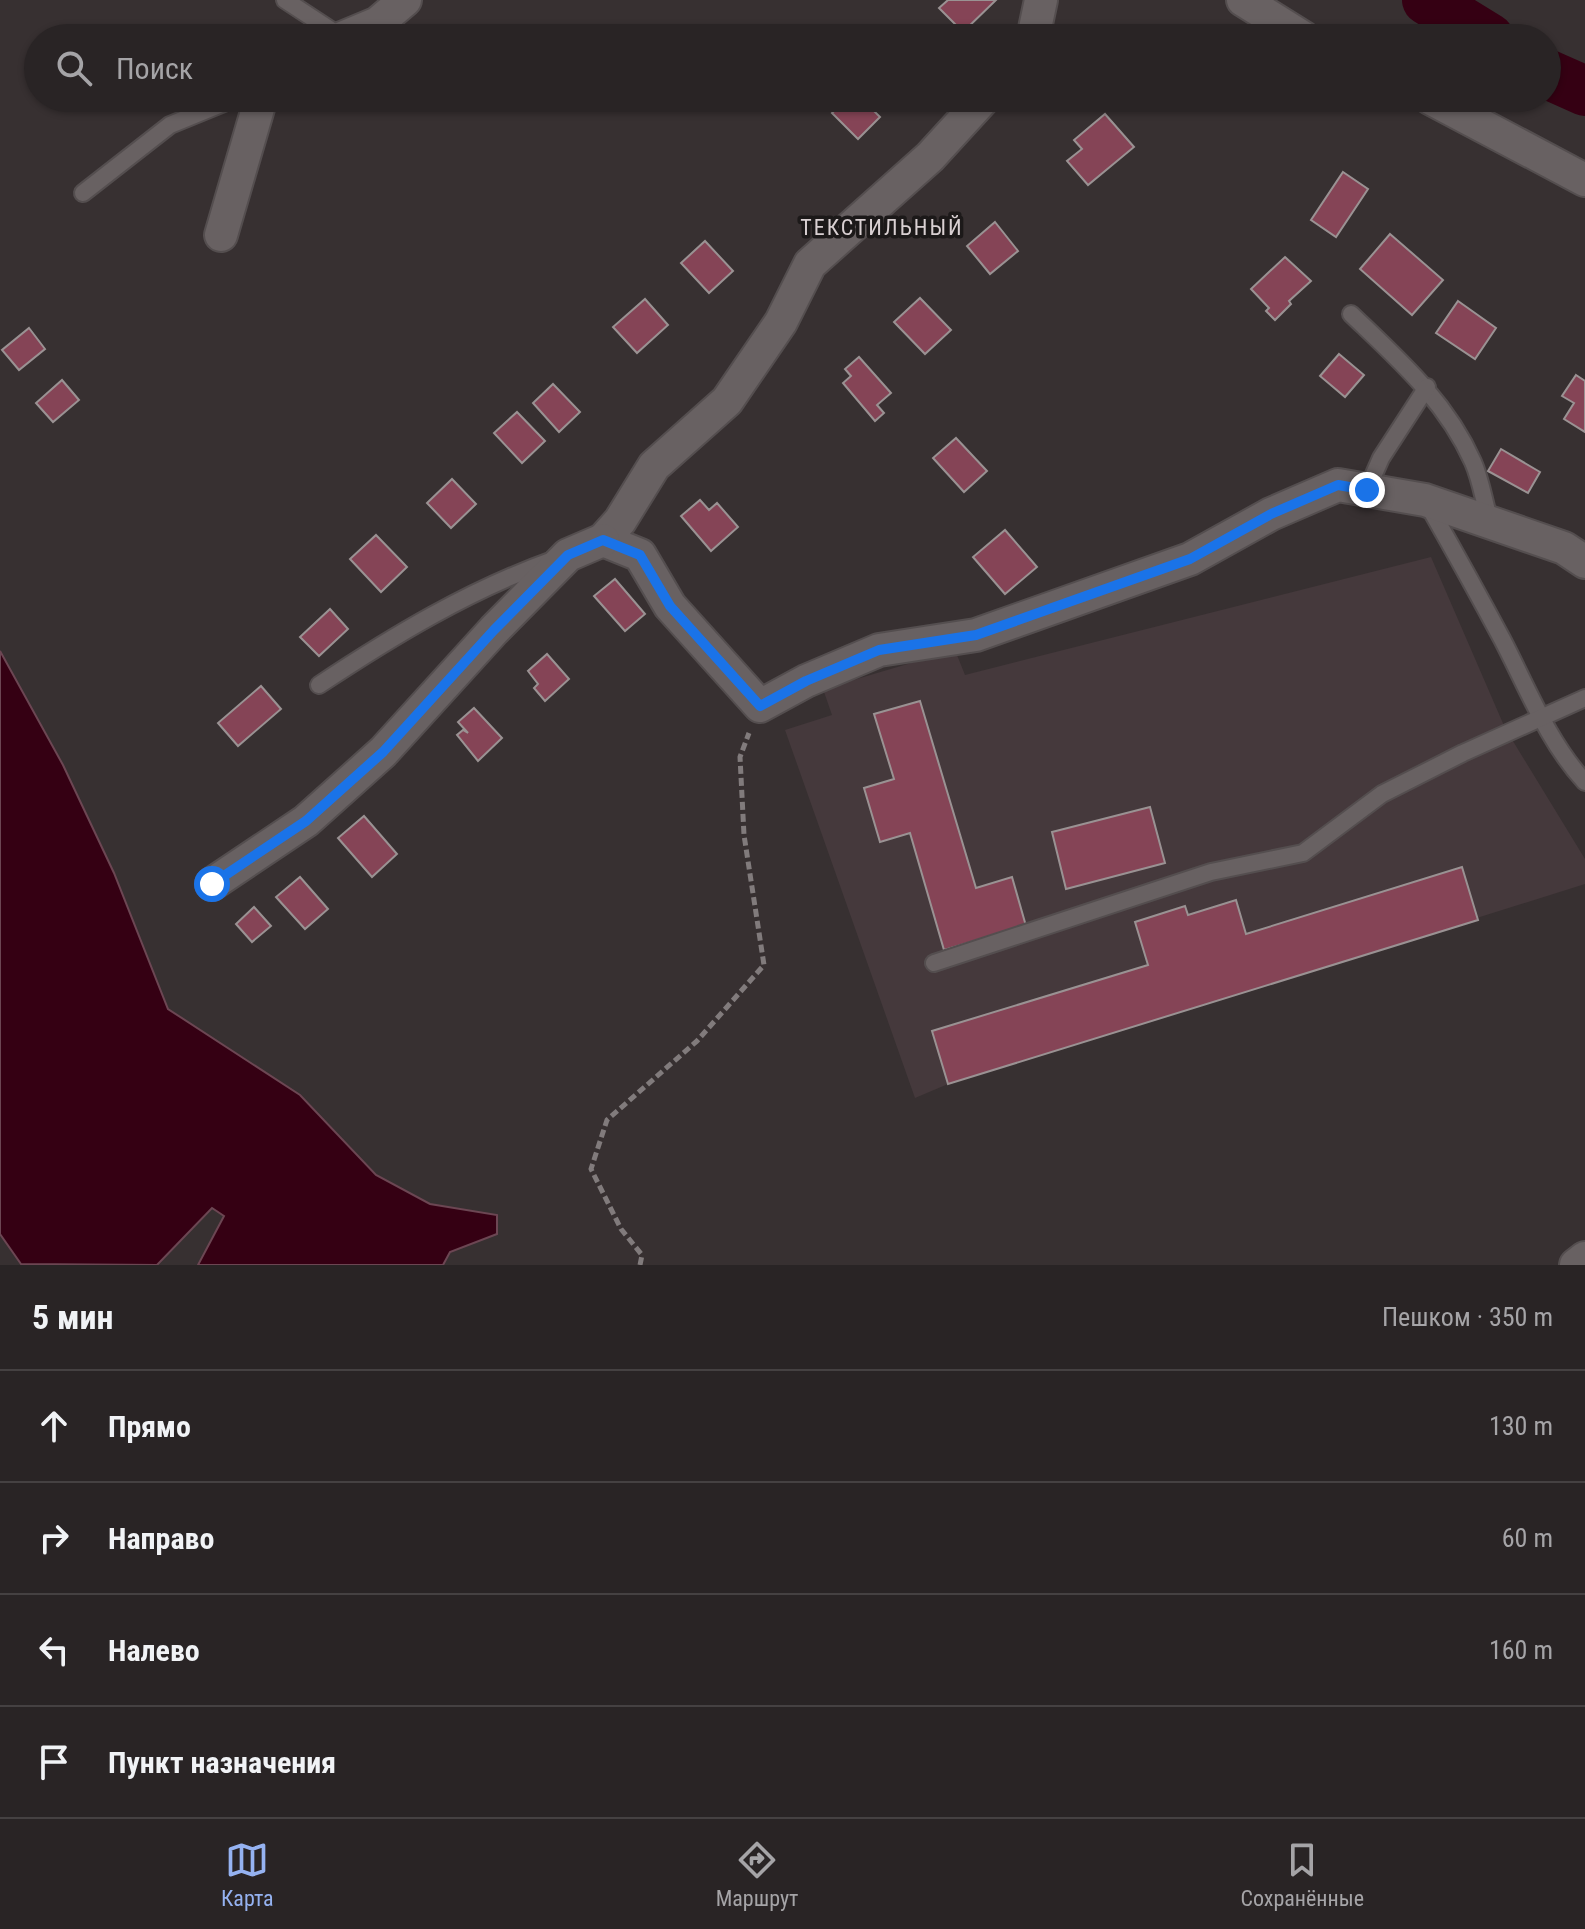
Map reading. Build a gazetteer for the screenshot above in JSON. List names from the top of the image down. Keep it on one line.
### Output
{"districts":["ТЕКСТИЛЬНЫЙ"],"page":{"search":"Поиск","heading":["5 мин","Пешком · 350 m"],"list":[["Прямо","130 m"],["Направо","60 m"],["Налево","160 m"],"Пункт назначения"],"nav":["Карта","Маршрут","Сохранённые"]}}
